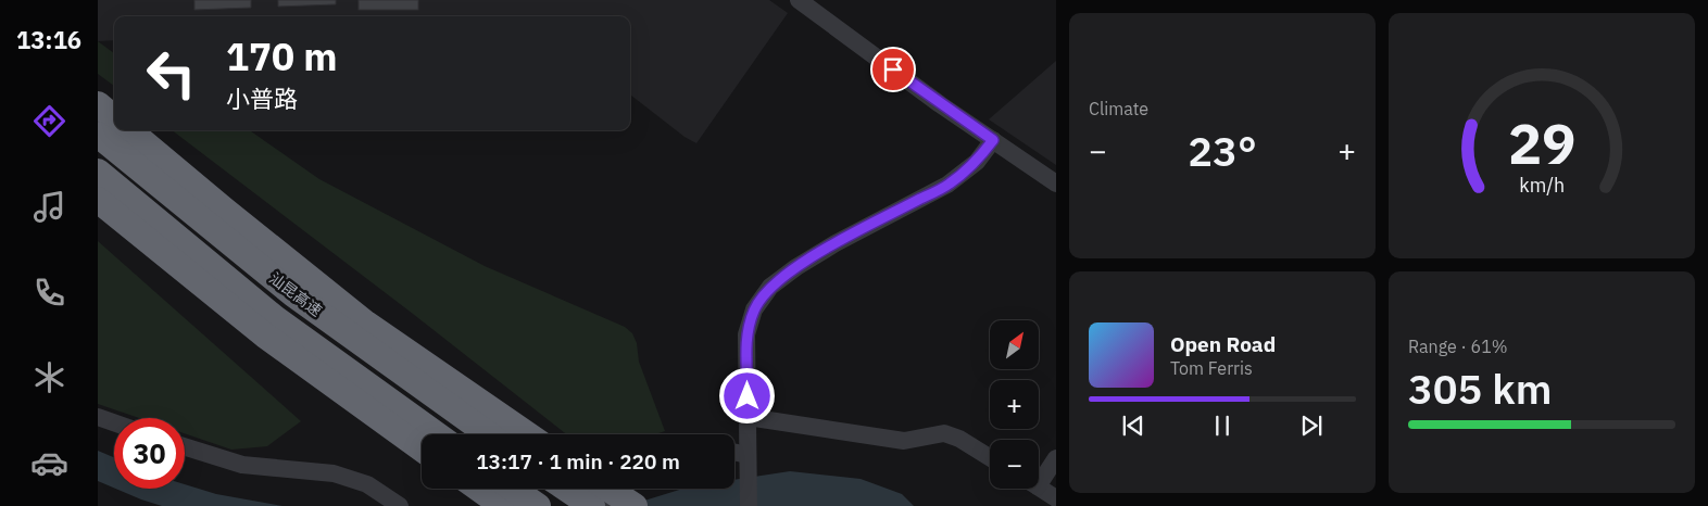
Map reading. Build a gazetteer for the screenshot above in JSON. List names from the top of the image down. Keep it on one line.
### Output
{"streets":{"highway":["汕昆高速"]},"north":"top right","page":{"tabs":"13:16","tile":["Climate",["Range · 61%","305 km"]],"turn":["170 m","小普路"],"heat":["−","23°","+"],"map_buttons":["+","−"],"song":["Open Road","Tom Ferris"],"limit":"30","trip":"13:17 · 1 min · 220 m","gauge":["29","km/h"]}}
